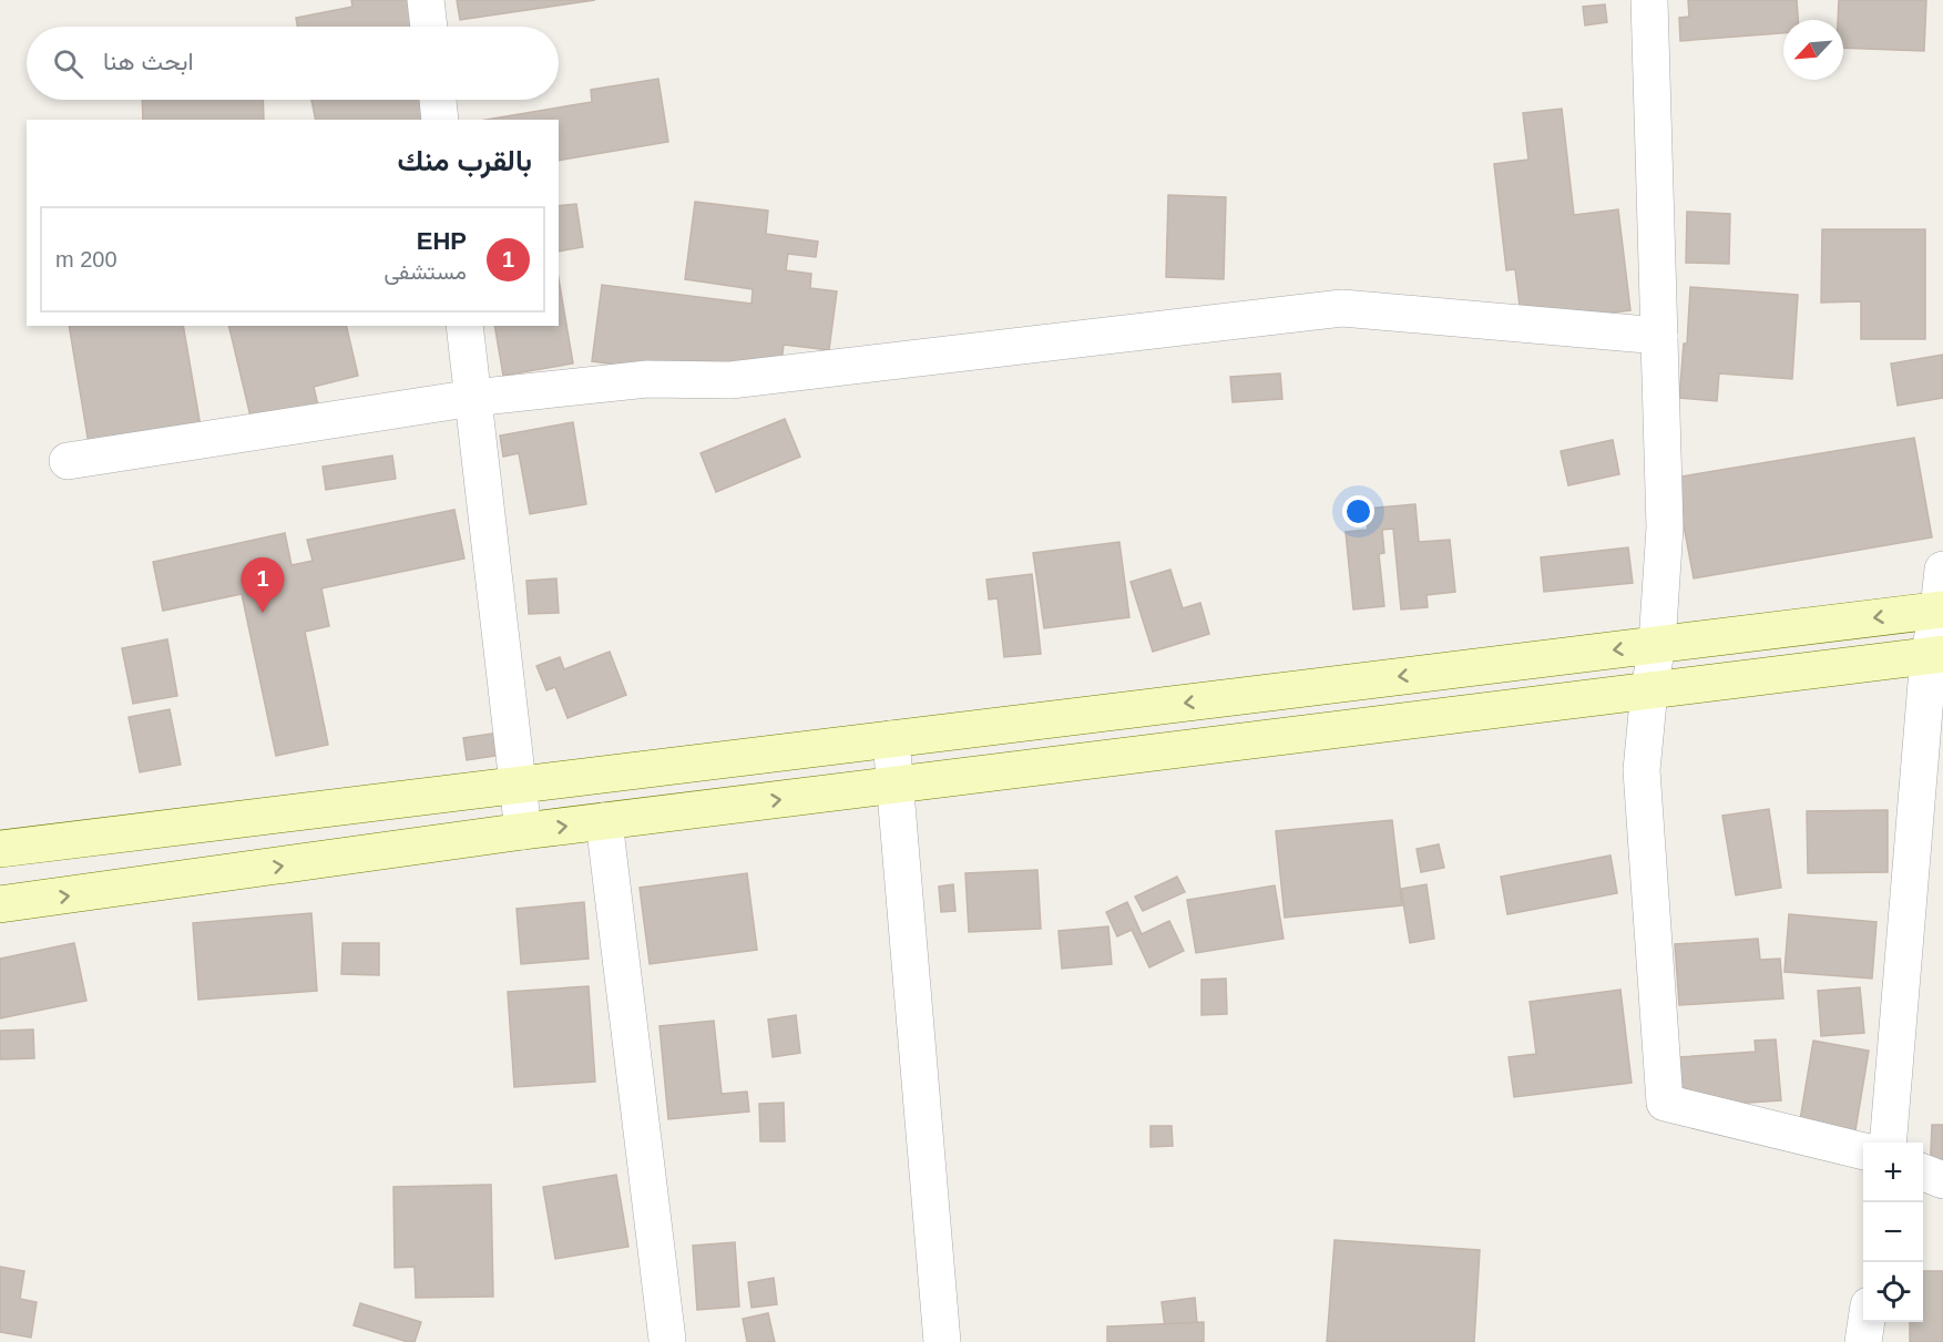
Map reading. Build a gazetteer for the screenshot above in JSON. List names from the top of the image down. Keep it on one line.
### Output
{"north":"bottom left","page":{"search":"ابحث هنا","heading":"بالقرب منك","list":[{"mark":"1","name":"EHP","note":"مستشفى","value":"200 m"}],"pins":"1","map_buttons":["+","−"]}}
